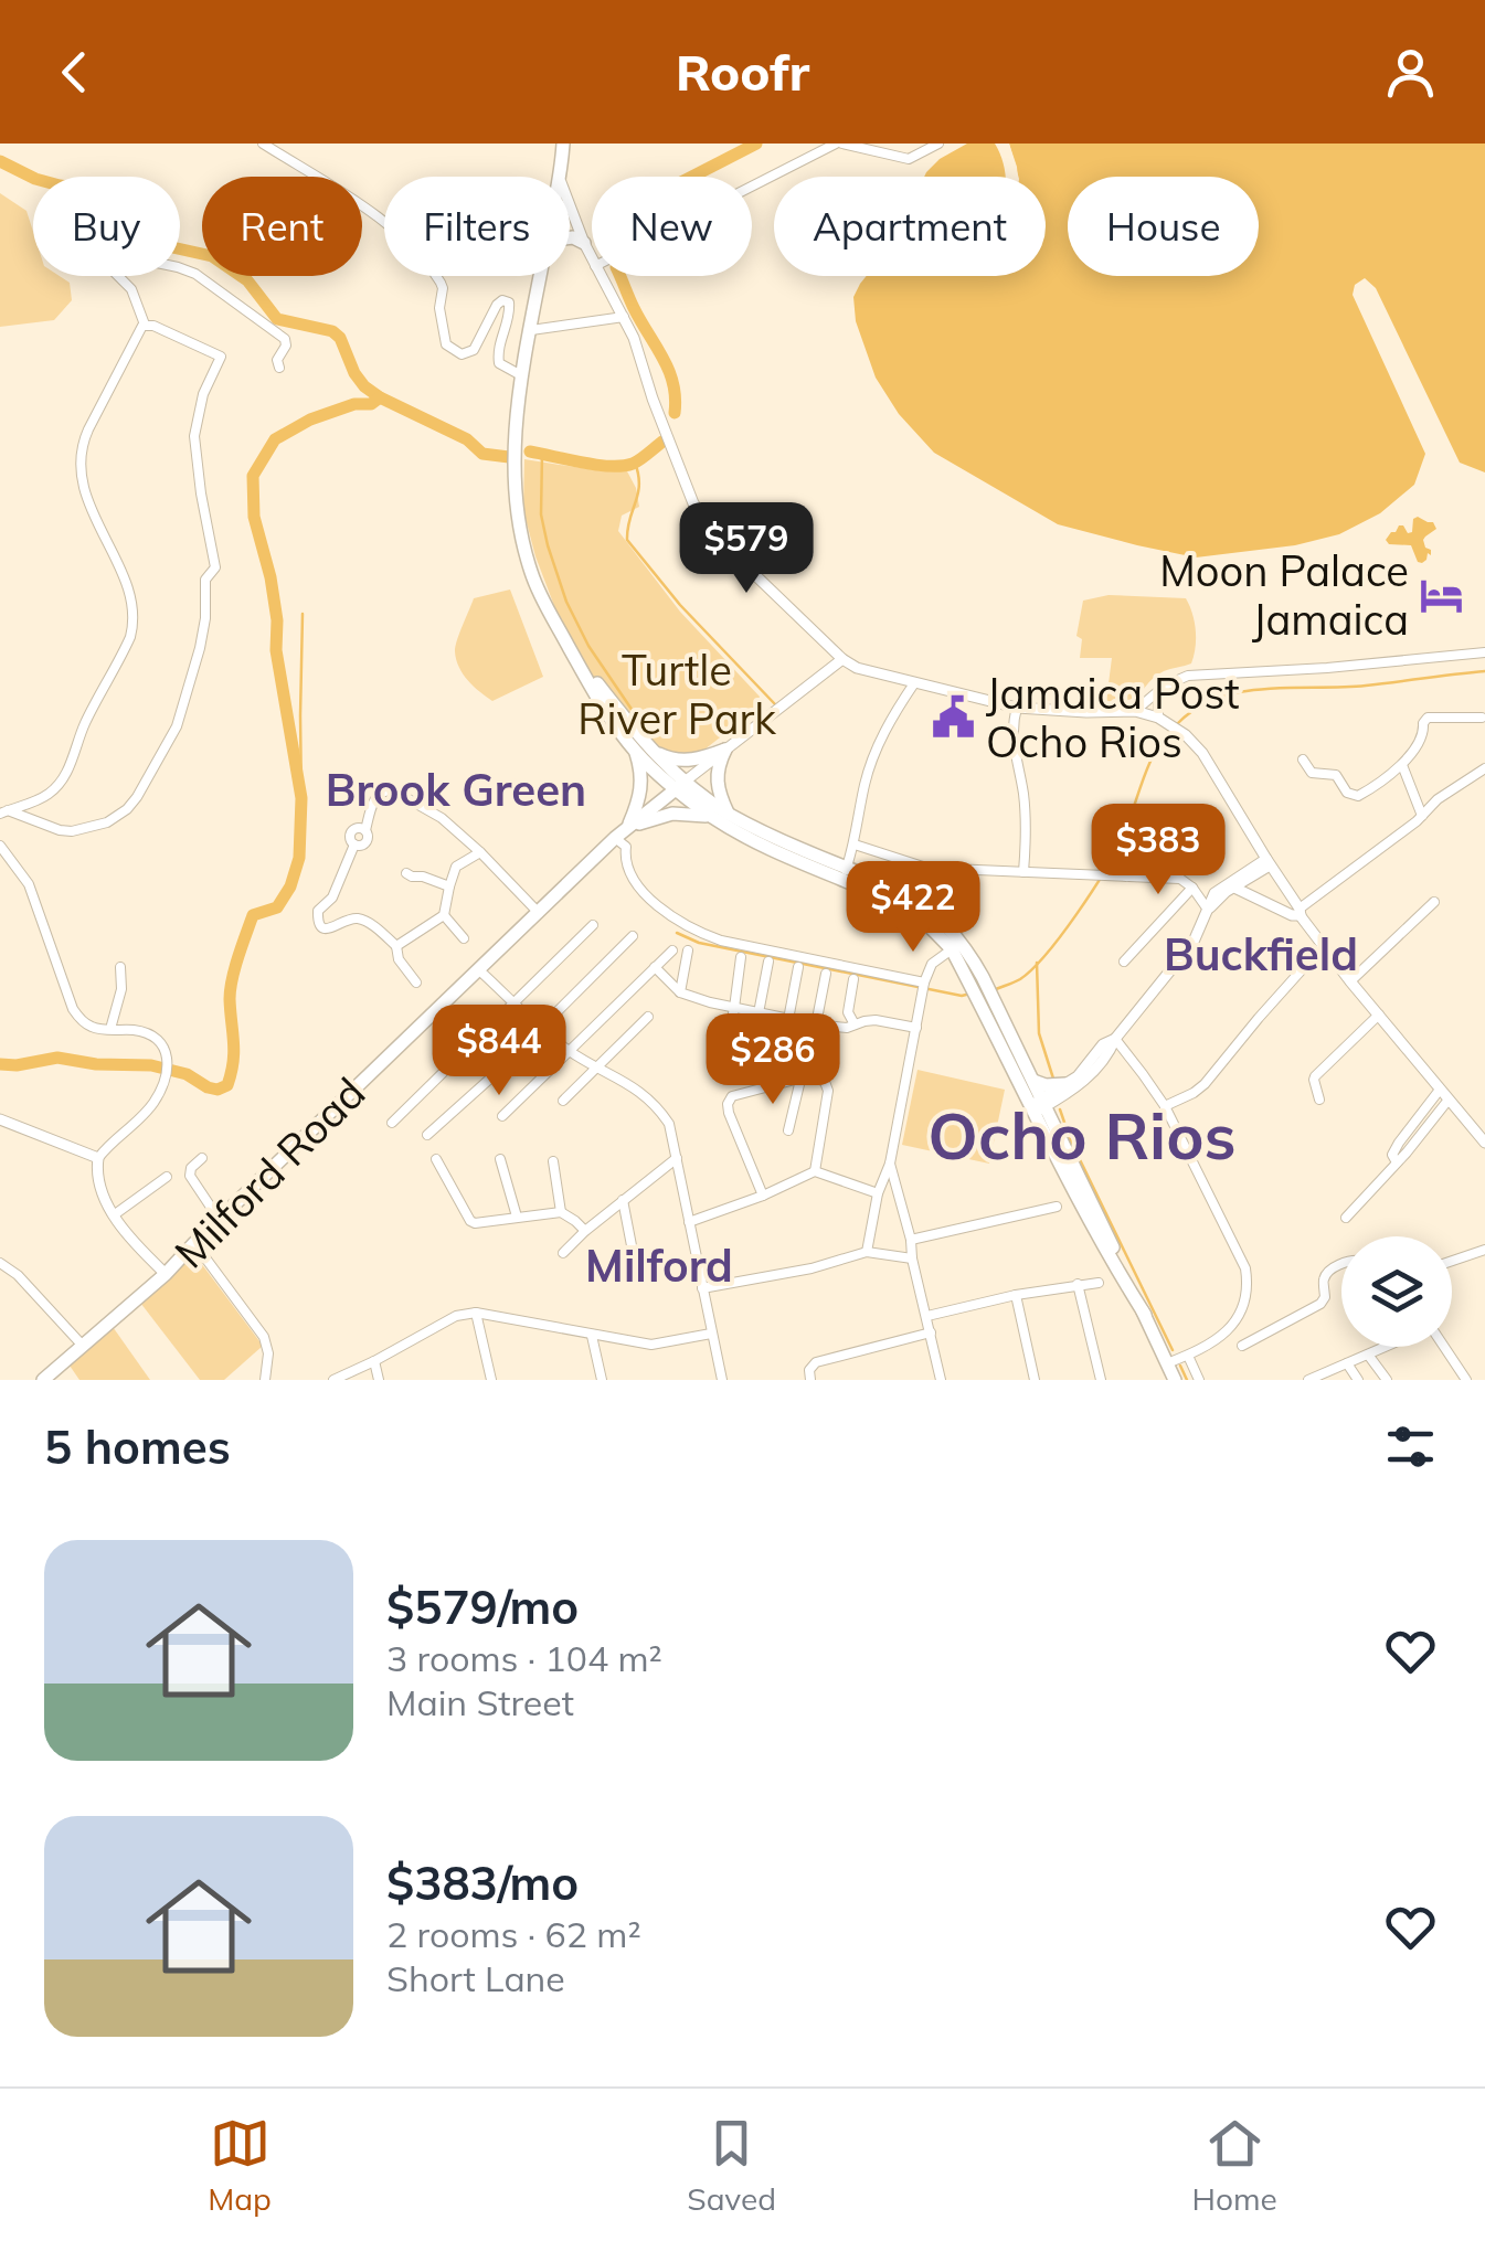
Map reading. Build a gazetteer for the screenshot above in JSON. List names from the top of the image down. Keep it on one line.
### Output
{"streets":{"main road":["Milford Road"]},"districts":["Brook Green","Buckfield","Ocho Rios","Milford"],"parks":["Turtle River Park"],"places":{"hotel":["Moon Palace Jamaica"],"public building":["Jamaica Post Ocho Rios"]},"page":{"header":"Roofr","chip":["Buy","Rent","Filters","New","Apartment","House"],"price":["$579","$383","$422","$844","$286"],"heading":"5 homes","list":[{"name":"$579/mo","note":"3 rooms · 104 m² · Main Street"},{"name":"$383/mo","note":"2 rooms · 62 m² · Short Lane"}],"tabs":["Map","Saved","Home"]}}
